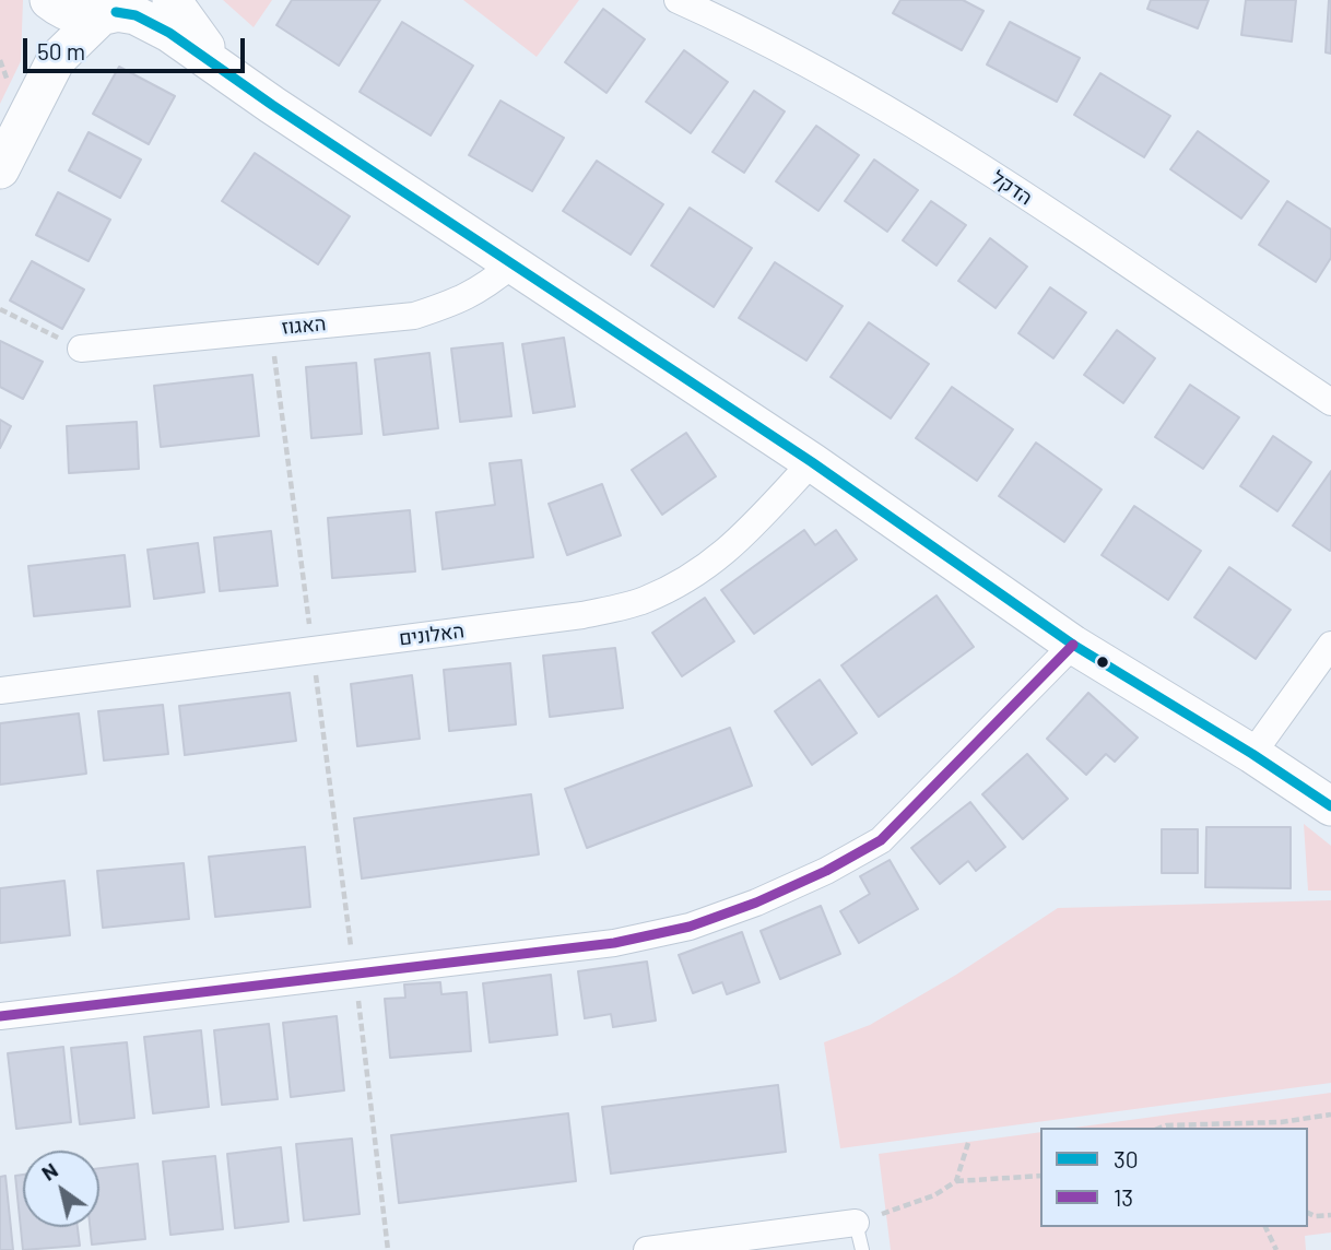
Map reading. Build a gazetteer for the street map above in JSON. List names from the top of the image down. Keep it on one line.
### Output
{"streets":{"street":["הדקל","האגוז","האלונים"]},"lines":["transit line 30","transit line 13"],"legend":["30","13"],"scale_bar":"50 m","north":"top left"}
